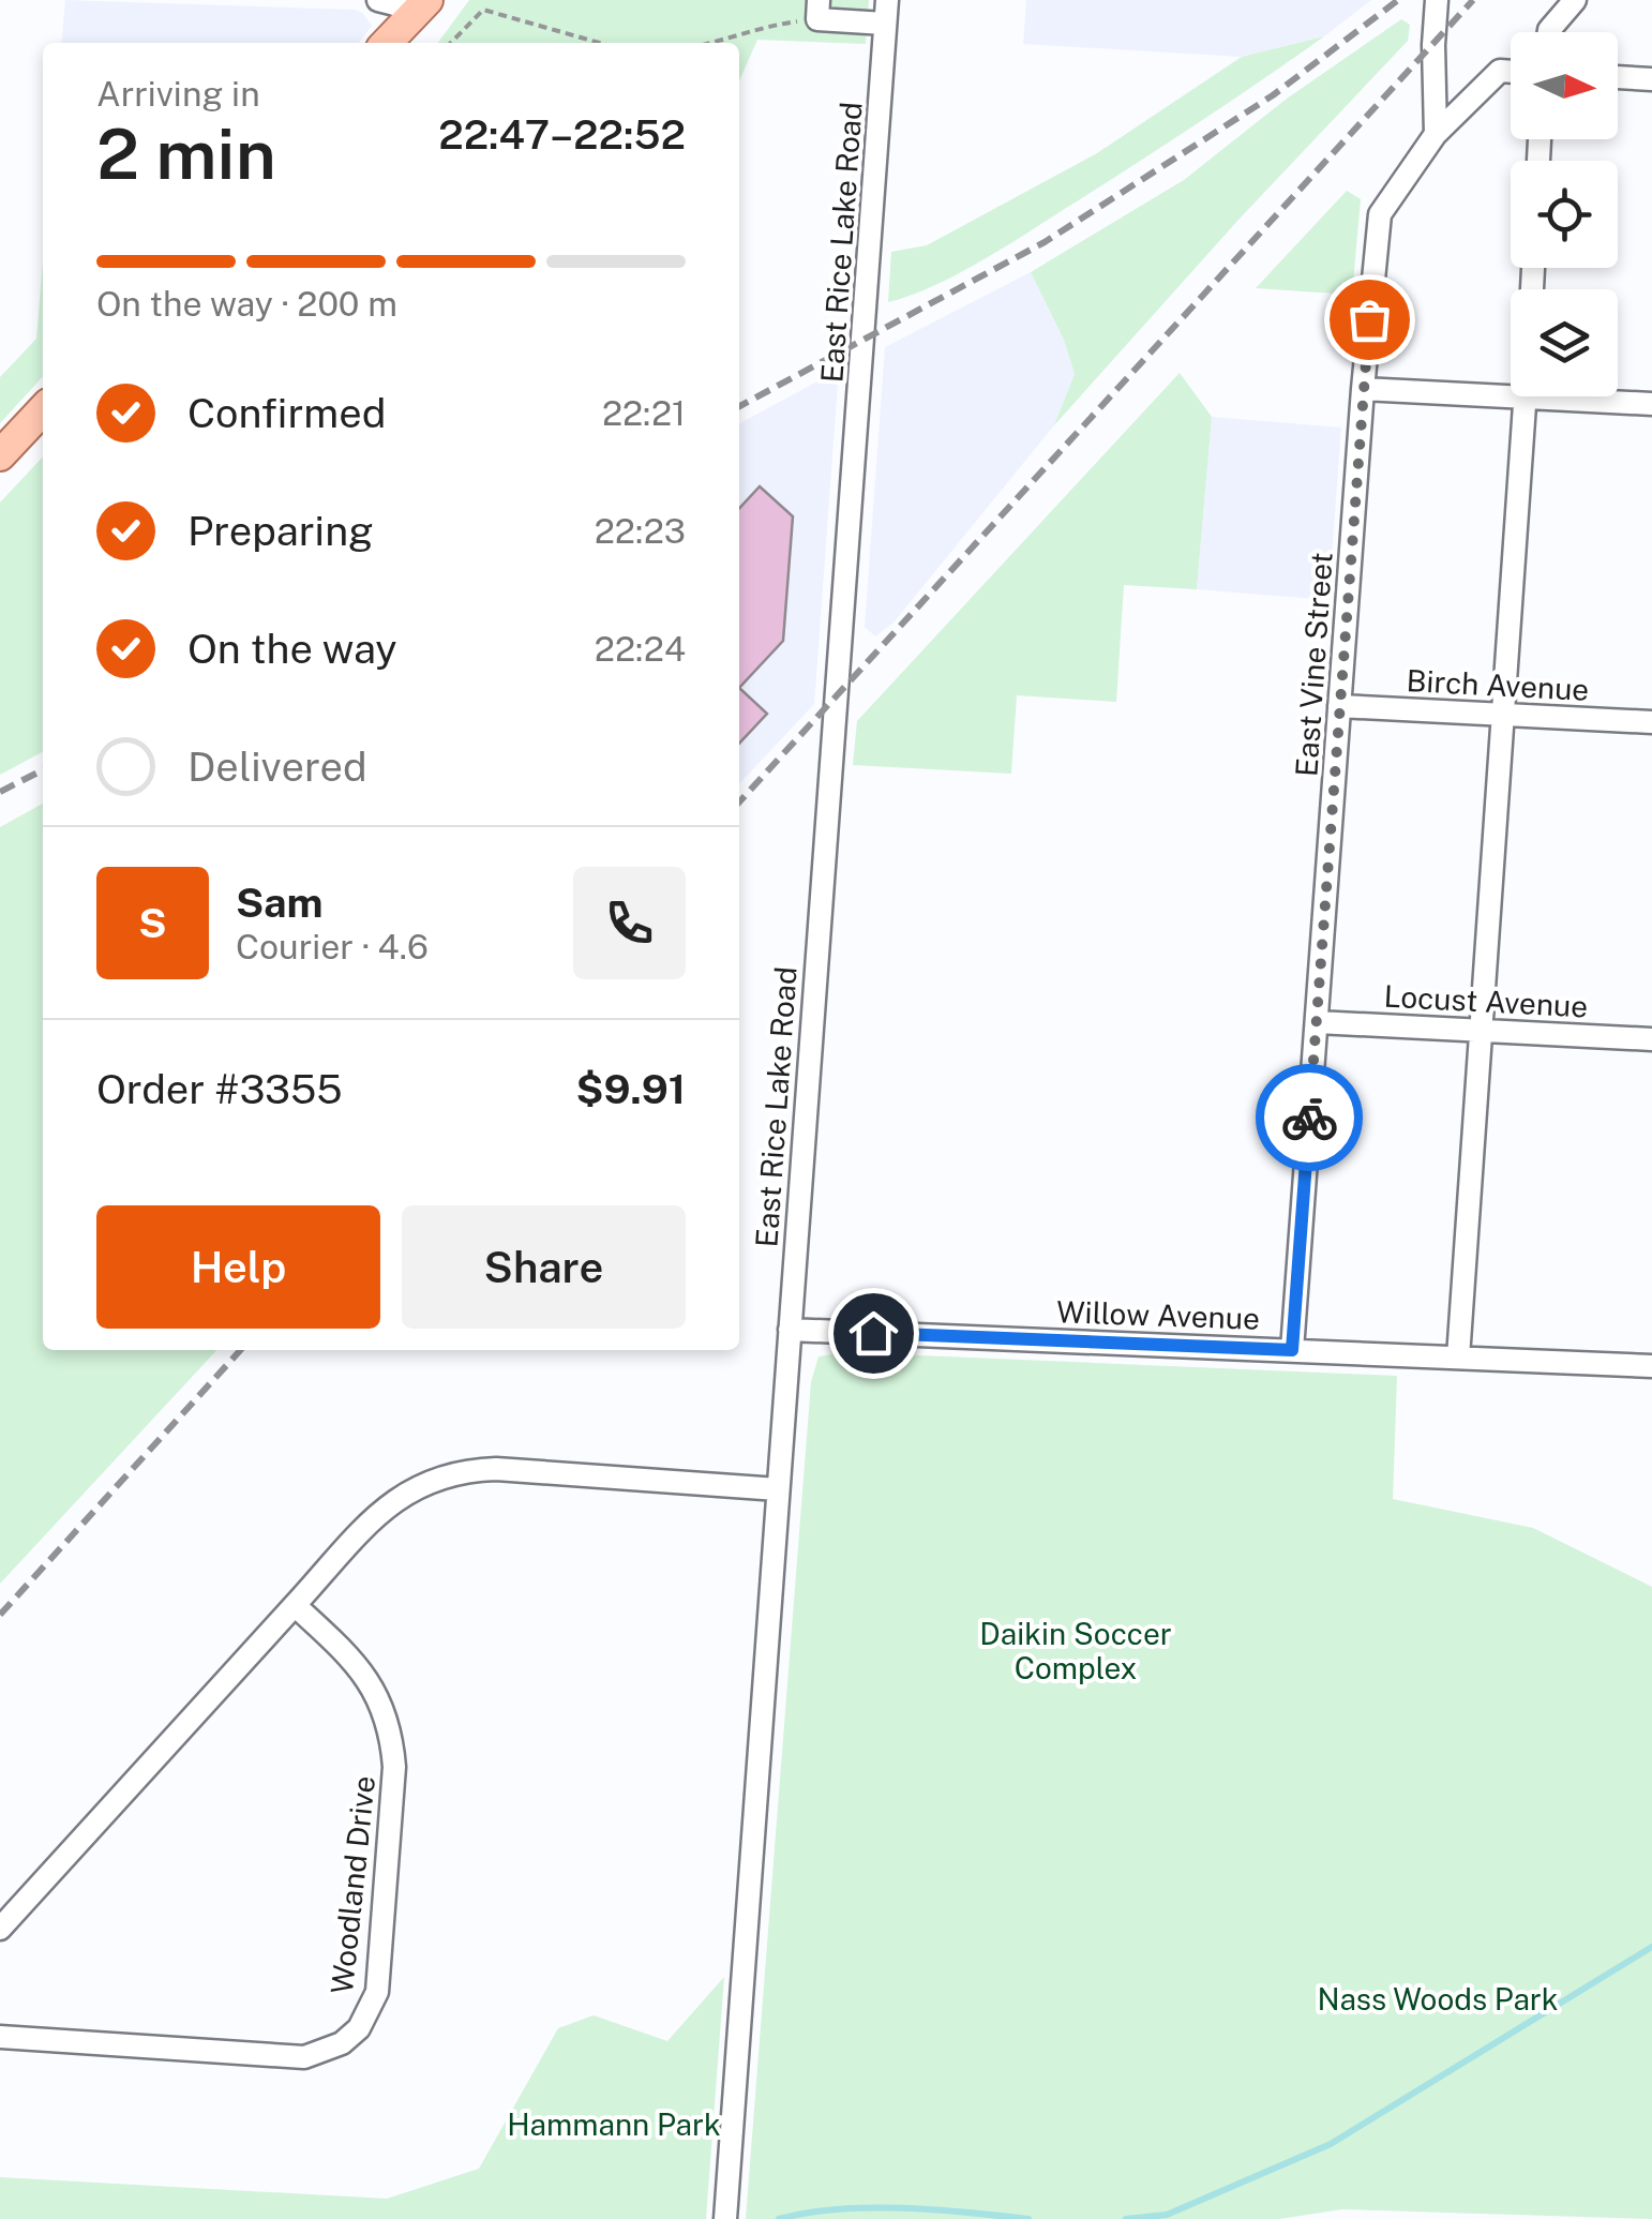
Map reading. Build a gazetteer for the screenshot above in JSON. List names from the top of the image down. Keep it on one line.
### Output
{"streets":{"street":["East Rice Lake Road","East Vine Street","Birch Avenue","Locust Avenue","Willow Avenue","Woodland Drive"]},"crossings":[["East Rice Lake Road","Willow Avenue"],["East Vine Street","Birch Avenue"],["East Vine Street","Locust Avenue"],["East Vine Street","Willow Avenue"]],"parks":["Daikin Soccer Complex","Nass Woods Park","Hammann Park"],"north":"right","page":{"heading":["2 min","Arriving in","22:47–22:52"],"panel":["Sam","Courier · 4.6","Order #3355","$9.91"],"bar":"On the way · 200 m","list":[["Confirmed","22:21"],["Preparing","22:23"],["On the way","22:24"],"Delivered"],"round":"S","buttons":["Help","Share"]}}
